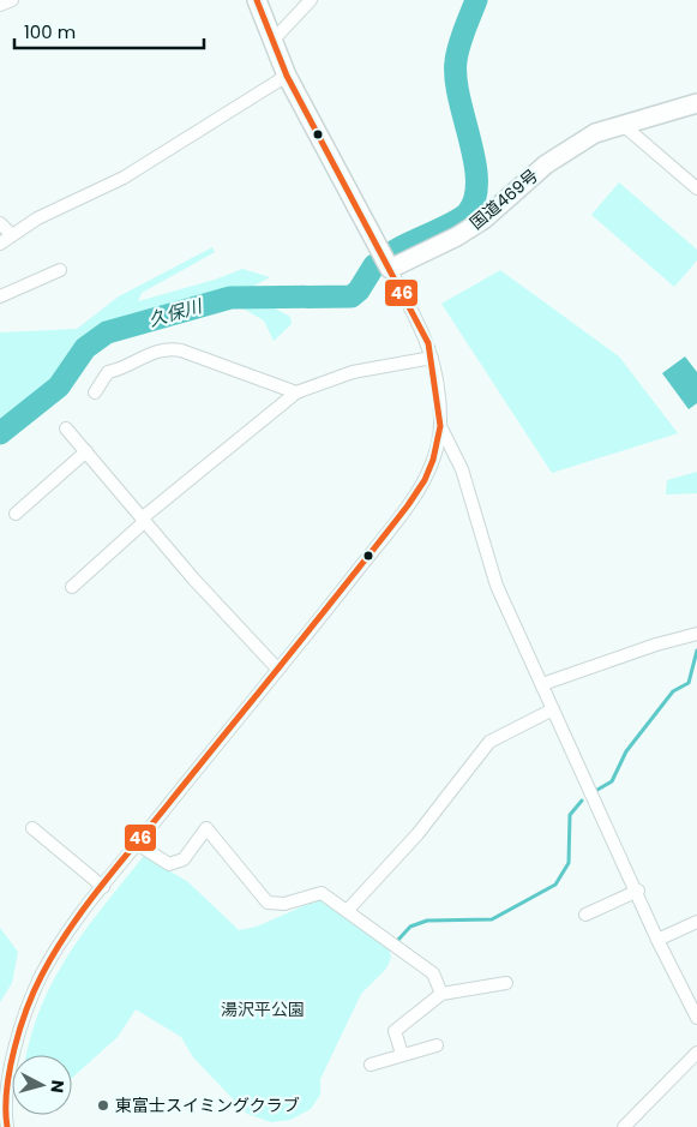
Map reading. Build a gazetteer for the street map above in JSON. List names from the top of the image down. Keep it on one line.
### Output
{"streets":{"highway":["国道469号"]},"water":["久保川"],"parks":["湯沢平公園"],"places":["東富士スイミングクラブ"],"lines":["transit line 46"],"scale_bar":"100 m","north":"right"}
